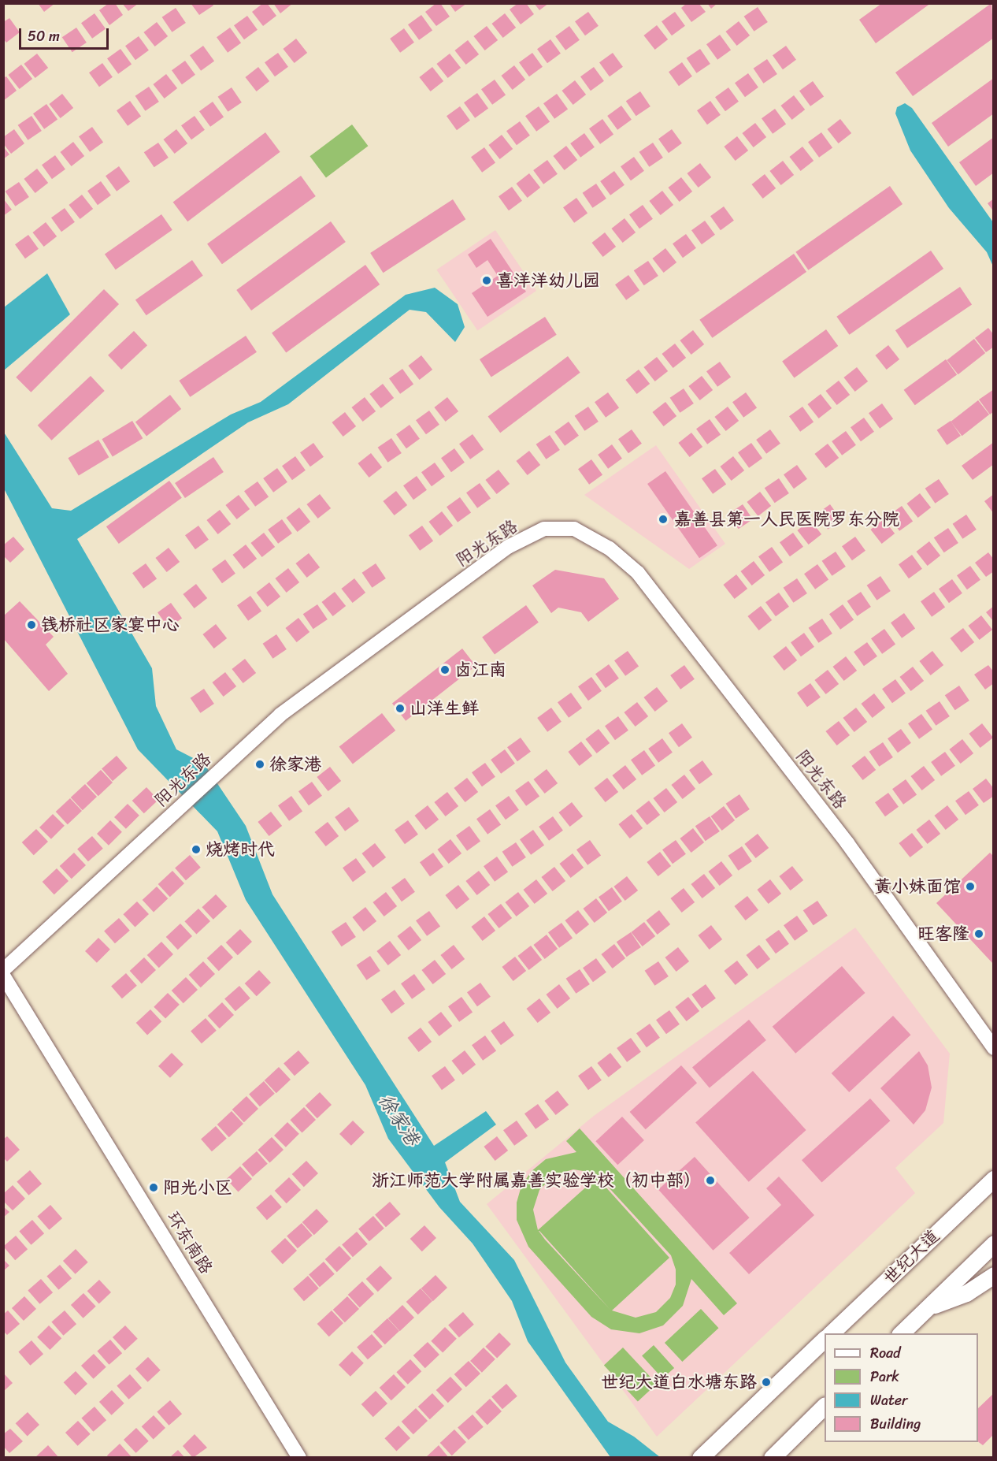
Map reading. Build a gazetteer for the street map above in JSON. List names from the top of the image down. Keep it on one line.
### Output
{"streets":{"main road":["世纪大道"],"street":["阳光东路","环东南路"]},"water":["徐家港"],"places":["喜洋洋幼儿园","嘉善县第一人民医院罗东分院","钱桥社区家宴中心","卤江南","山洋生鲜","徐家港","烧烤时代","黄小妹面馆","旺客隆","浙江师范大学附属嘉善实验学校（初中部）","阳光小区","世纪大道白水塘东路"],"legend":["Road","Park","Water","Building"],"scale_bar":"50 m"}
